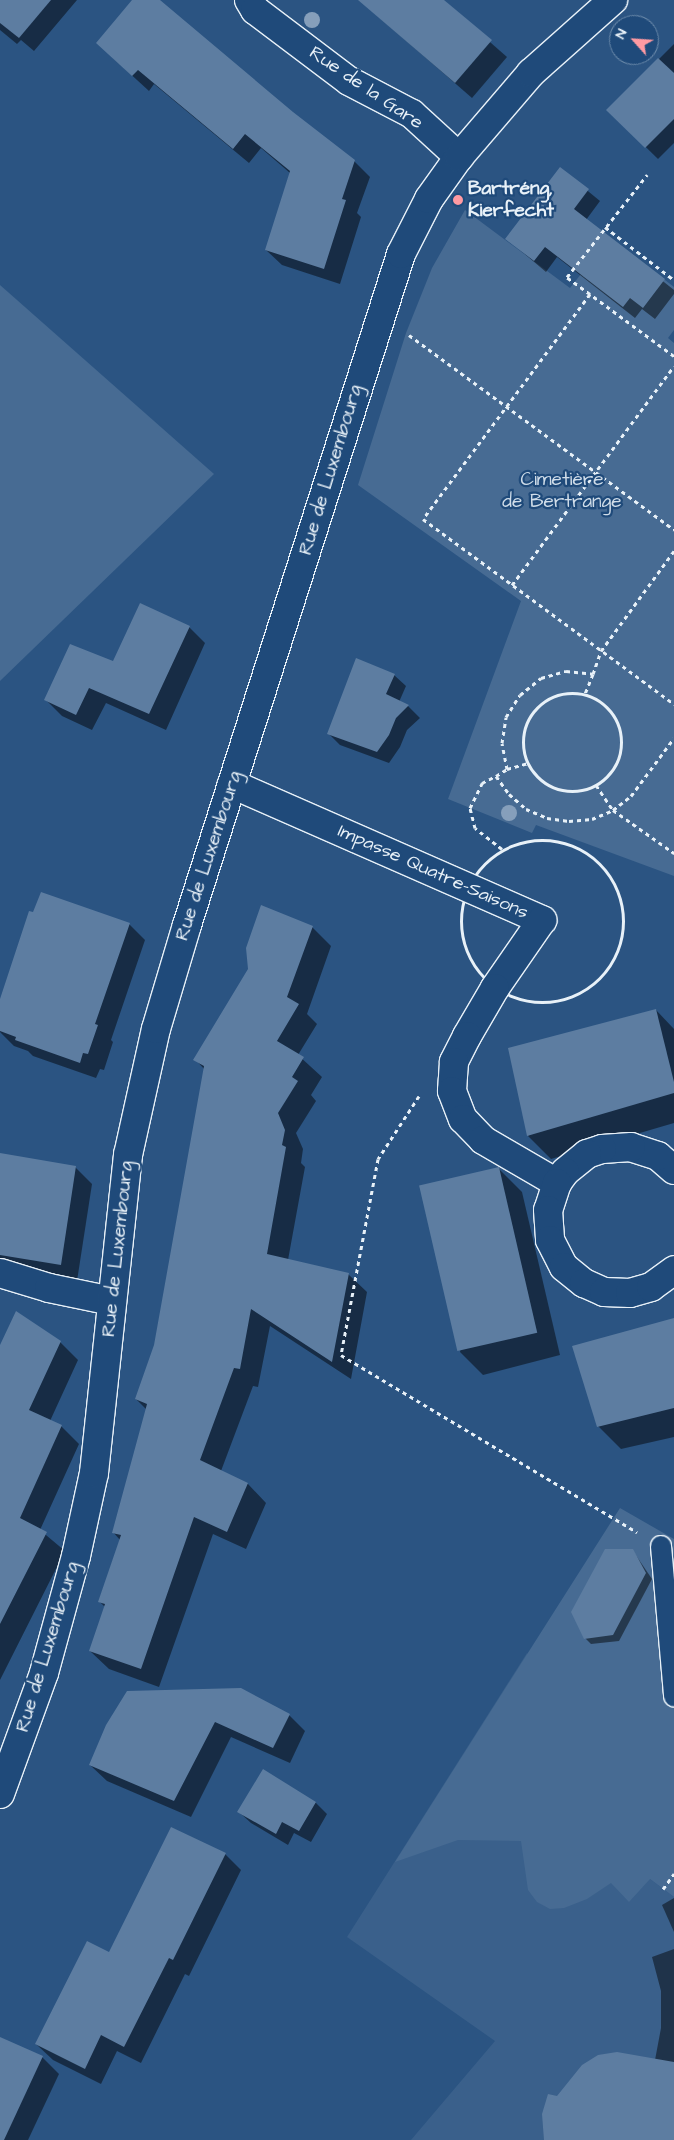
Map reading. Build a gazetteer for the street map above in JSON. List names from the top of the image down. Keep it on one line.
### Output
{"streets":{"street":["Rue de la Gare","Rue de Luxembourg","Impasse Quatre-Saisons"]},"crossings":[["Rue de la Gare","Rue de Luxembourg"],["Rue de Luxembourg","Impasse Quatre-Saisons"]],"parks":["Cimetière de Bertrange"],"places":["Bartréng, Kierfecht"],"north":"top left"}
